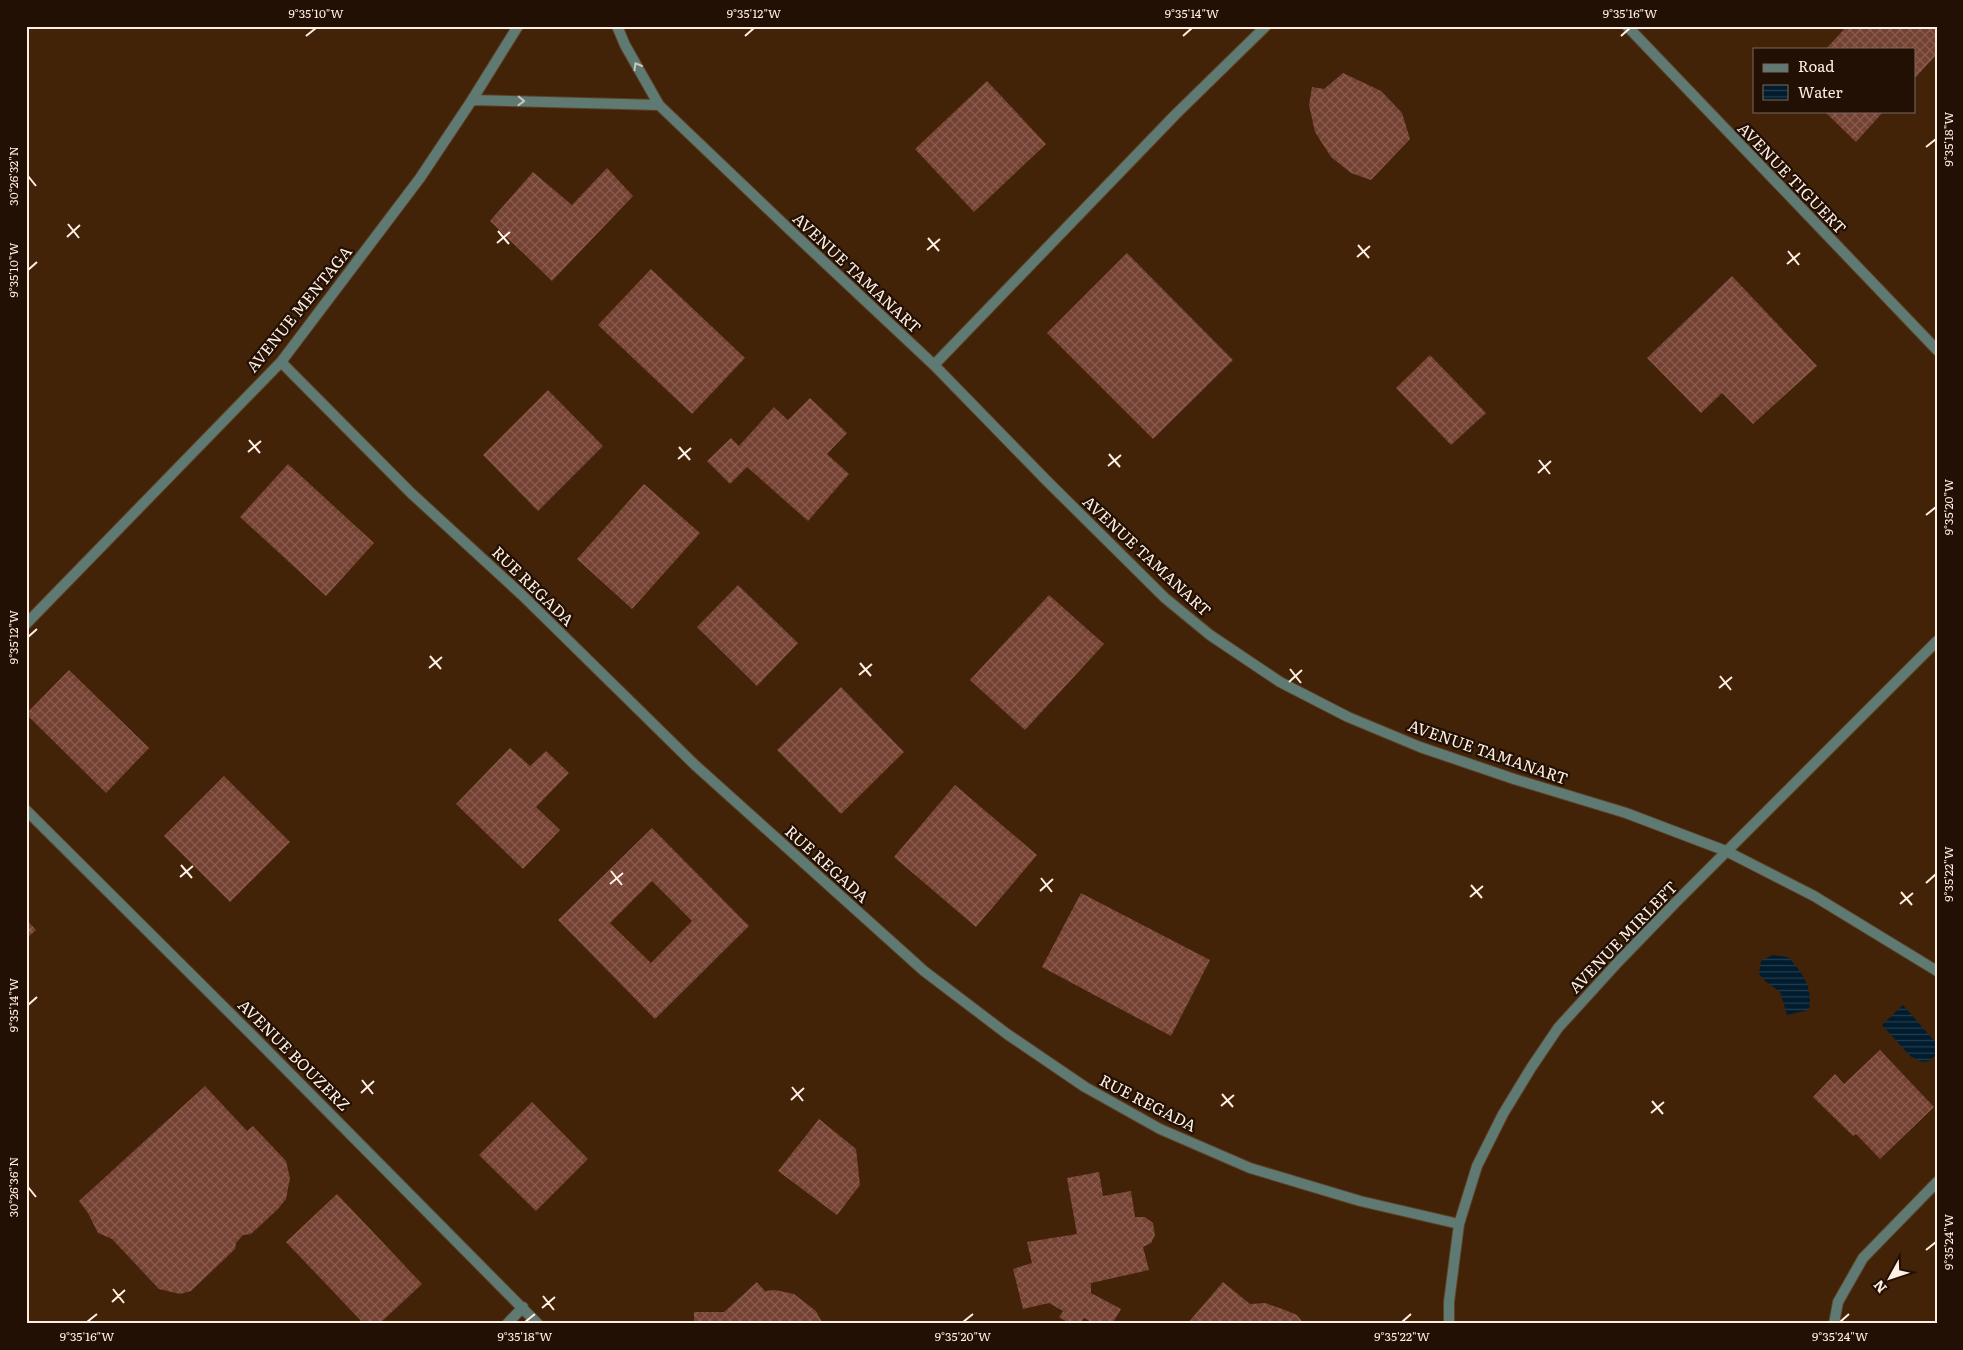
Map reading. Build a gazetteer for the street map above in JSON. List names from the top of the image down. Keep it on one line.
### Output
{"streets":{"street":["AVENUE TIGUERT","AVENUE TAMANART","AVENUE MENTAGA","RUE REGADA","AVENUE MIRLEFT","AVENUE BOUZERZ"]},"crossings":[["AVENUE TAMANART","AVENUE MIRLEFT"],["AVENUE MENTAGA","RUE REGADA"],["RUE REGADA","AVENUE MIRLEFT"]],"legend":["Road","Water"],"north":"bottom left","coordinates":["9°35'10\"W","9°35'12\"W","9°35'14\"W","9°35'16\"W","9°35'18\"W","30°26'32\"N","9°35'20\"W","9°35'22\"W","30°26'36\"N","9°35'24\"W"]}
